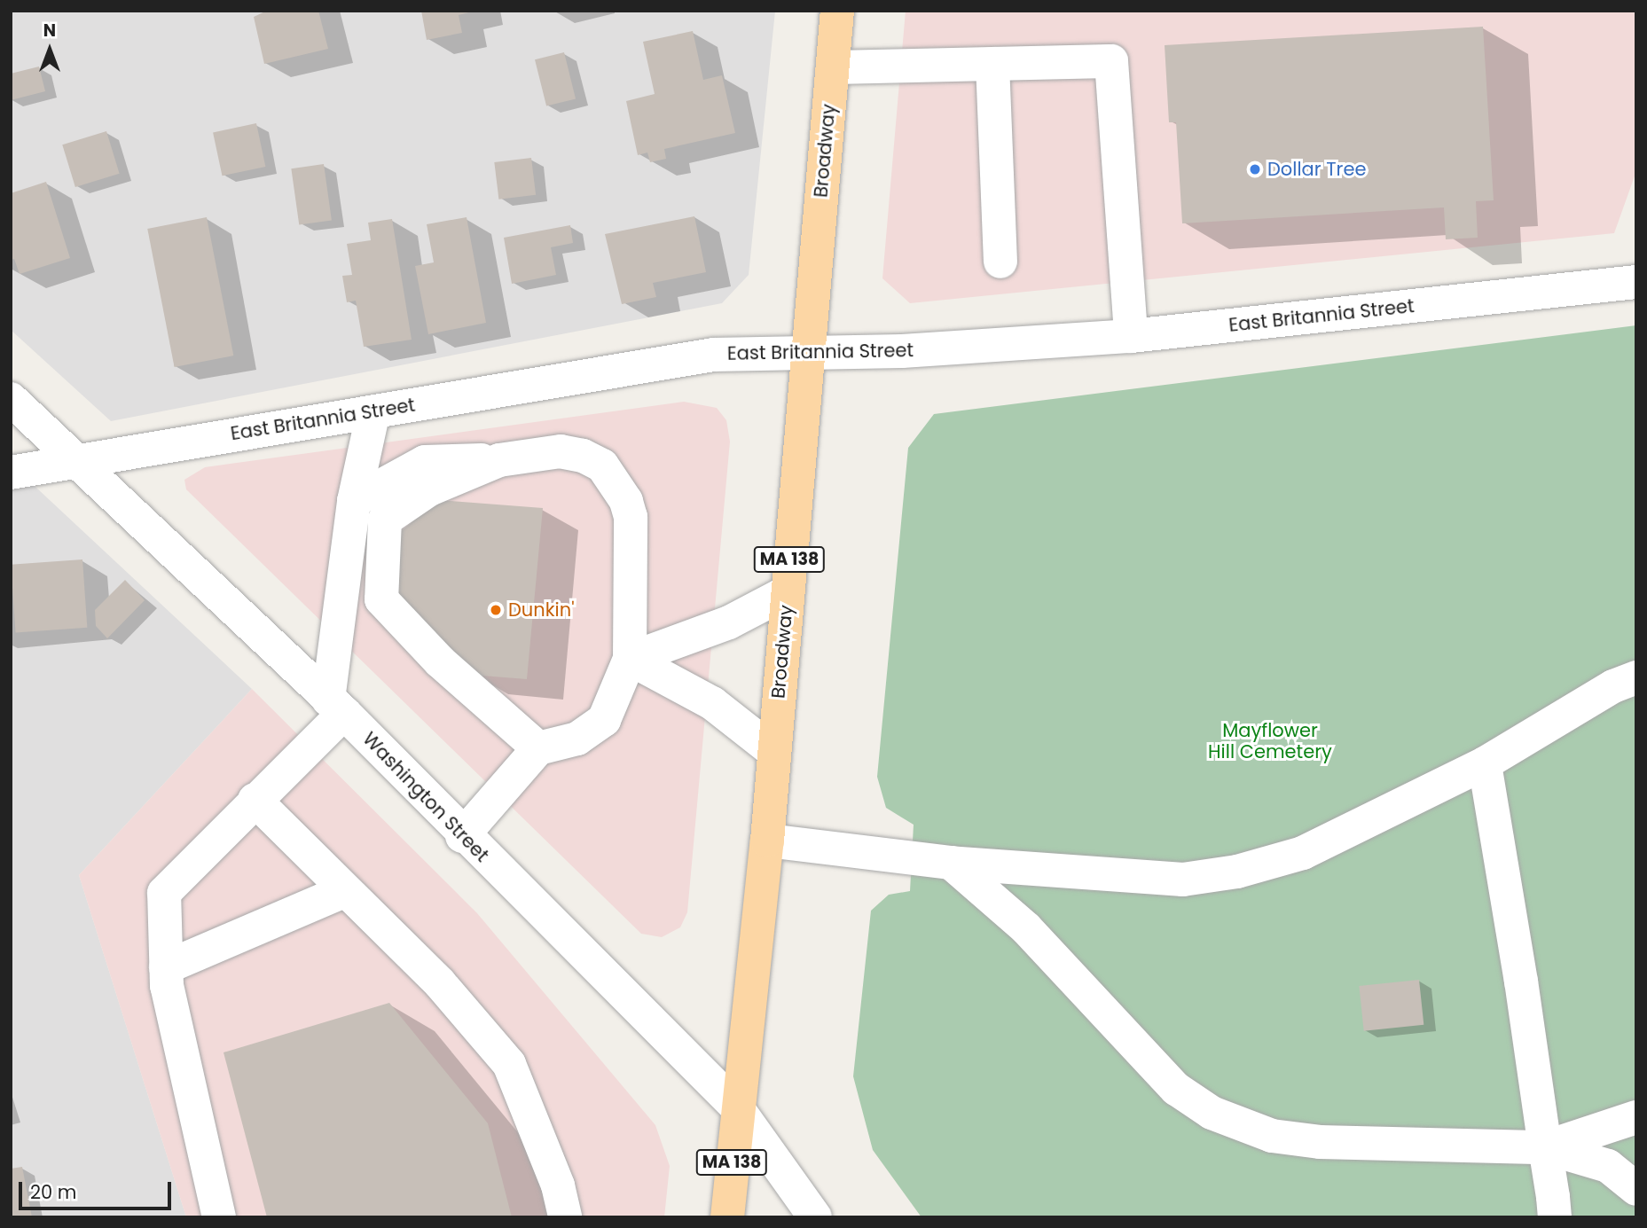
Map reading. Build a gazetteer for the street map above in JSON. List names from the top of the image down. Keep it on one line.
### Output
{"streets":{"main road":["Broadway","MA 138"],"street":["East Britannia Street","Washington Street"]},"crossings":[["Broadway","East Britannia Street"],["Broadway","Washington Street"],["East Britannia Street","Washington Street"]],"parks":["Mayflower Hill Cemetery"],"places":["Dollar Tree","Dunkin'"],"scale_bar":"20 m","north":"top"}
